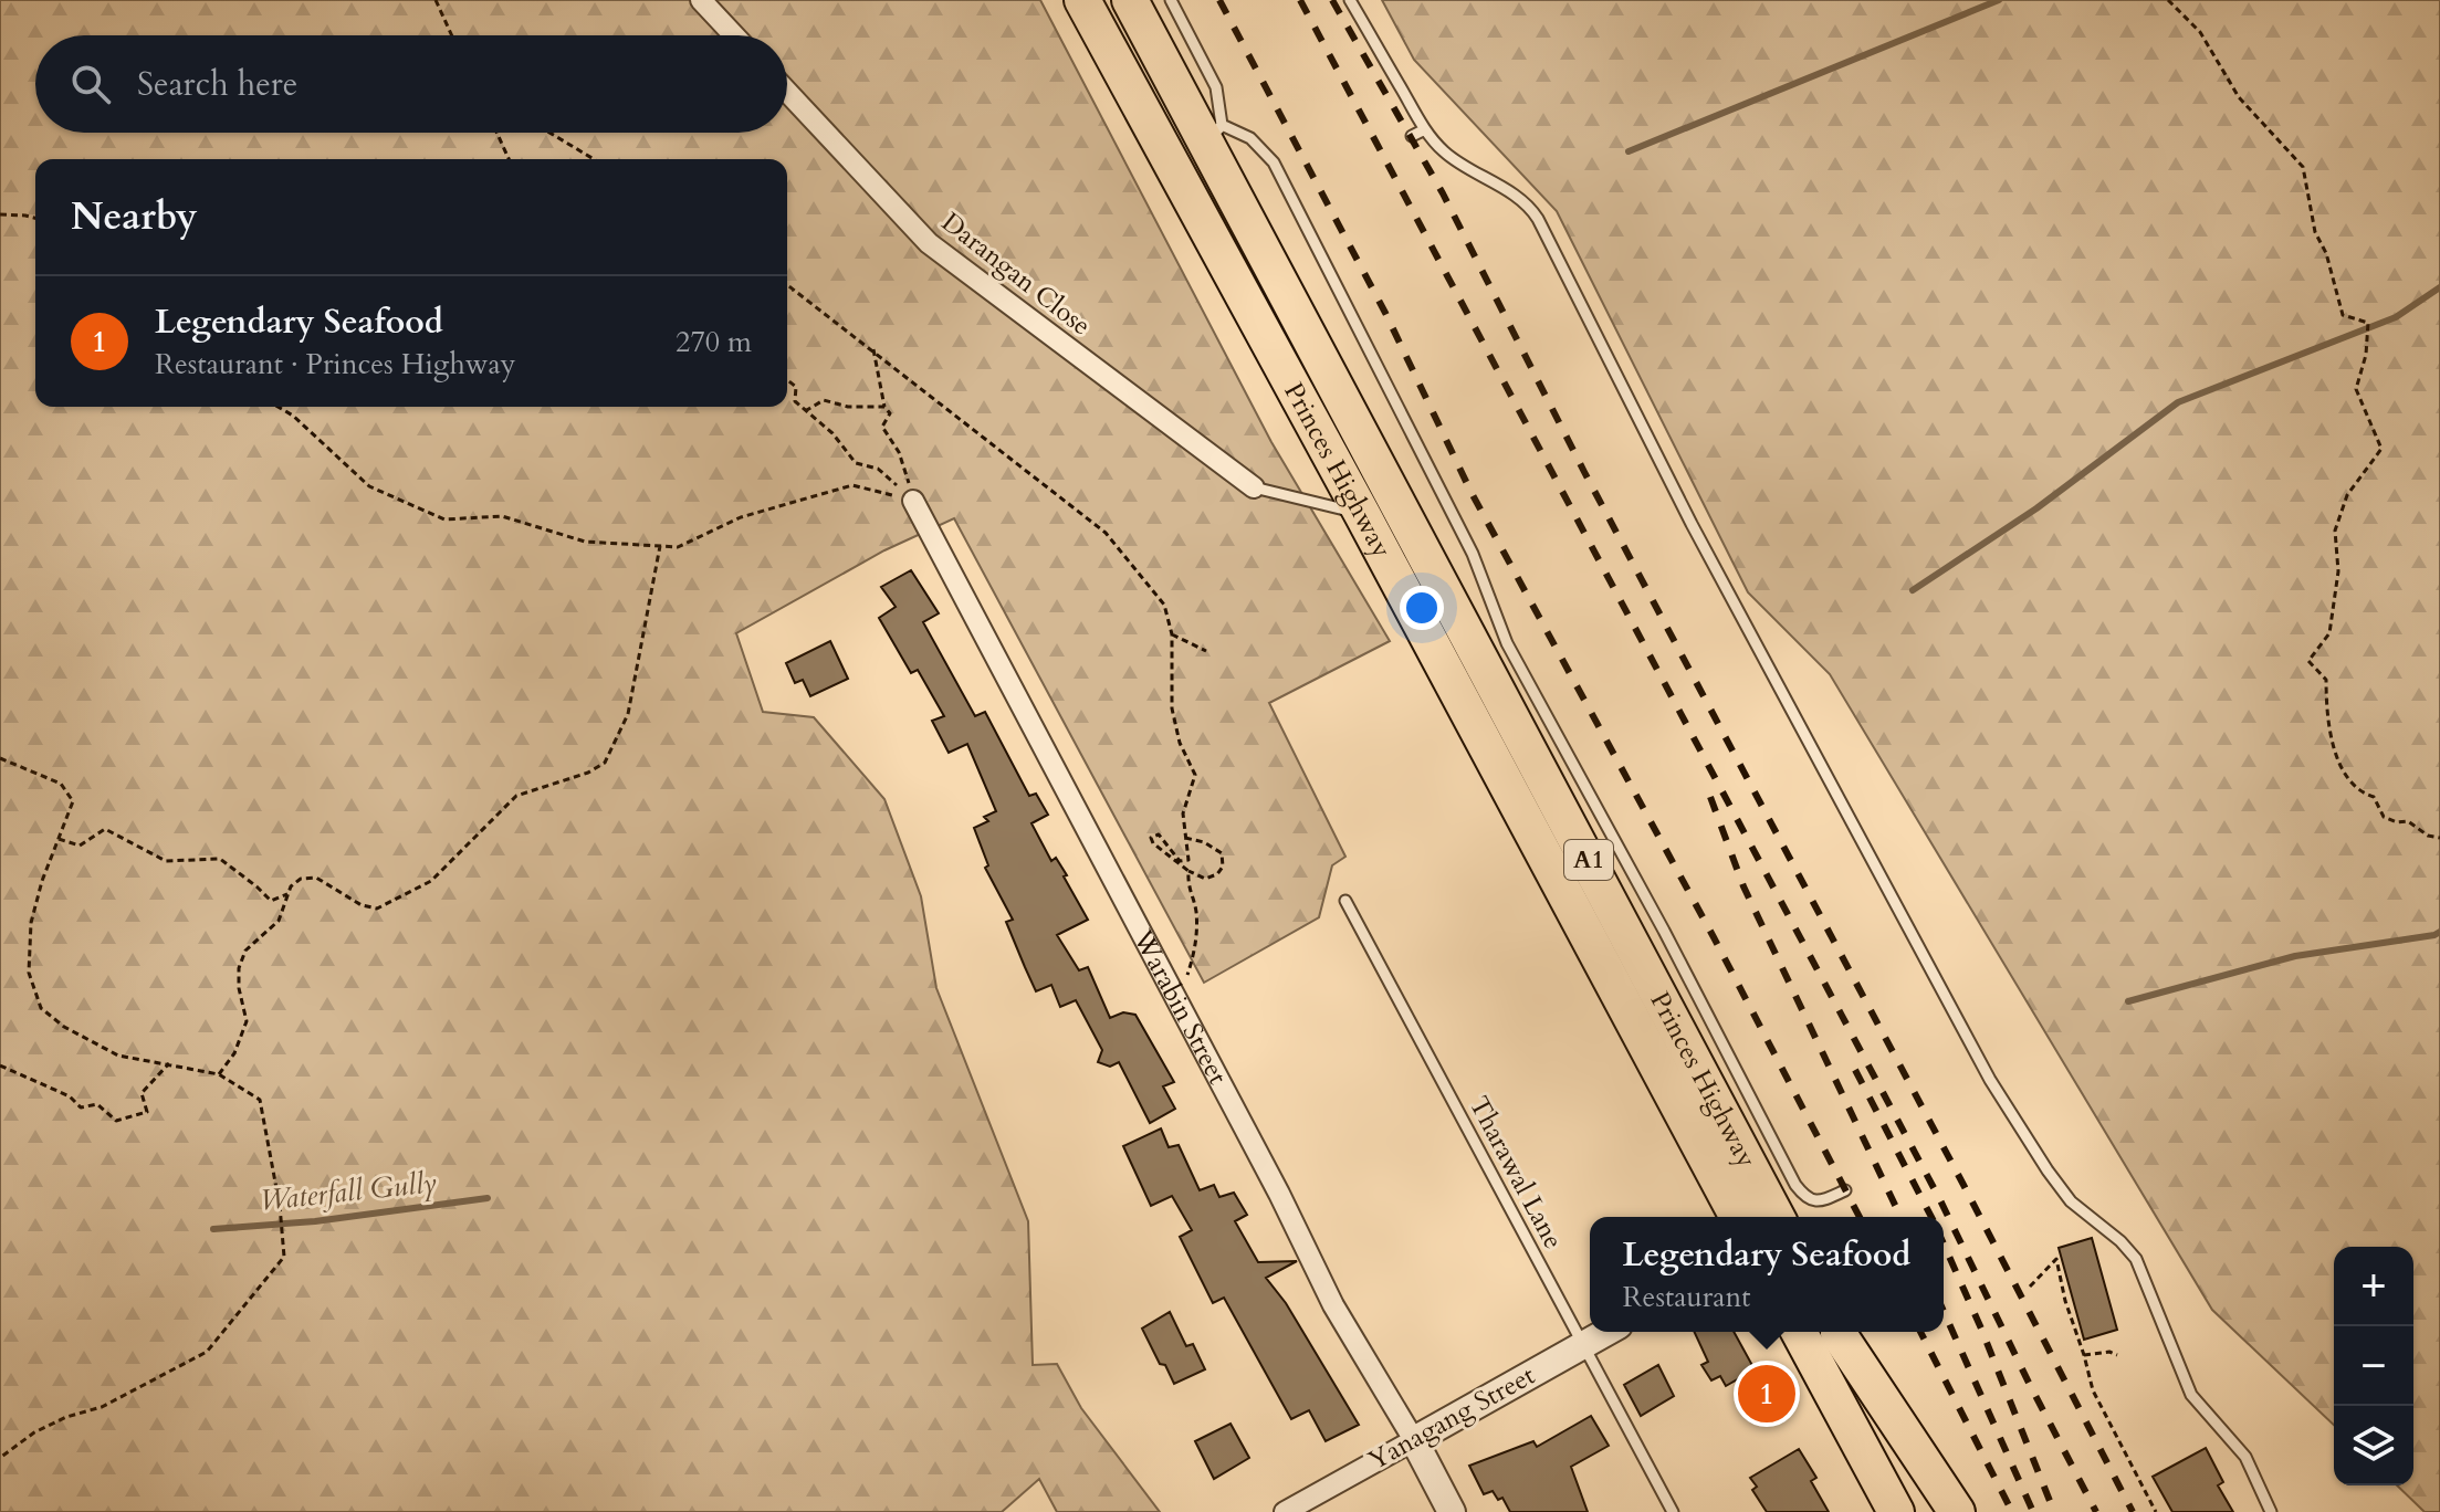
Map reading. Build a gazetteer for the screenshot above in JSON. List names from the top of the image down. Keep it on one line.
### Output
{"streets":{"highway":["Princes Highway","A1"],"street":["Darangan Close","Warabin Street","Yanagang Street"],"lane":["Tharawal Lane"]},"crossings":[["Warabin Street","Yanagang Street"],["Tharawal Lane","Yanagang Street"]],"water":["Waterfall Gully"],"page":{"search":"Search here","heading":"Nearby","list":[{"mark":"1","name":"Legendary Seafood","note":"Restaurant · Princes Highway","value":"270 m"}],"popup":["Legendary Seafood","Restaurant"],"map_buttons":["+","−"],"pins":"1"}}
